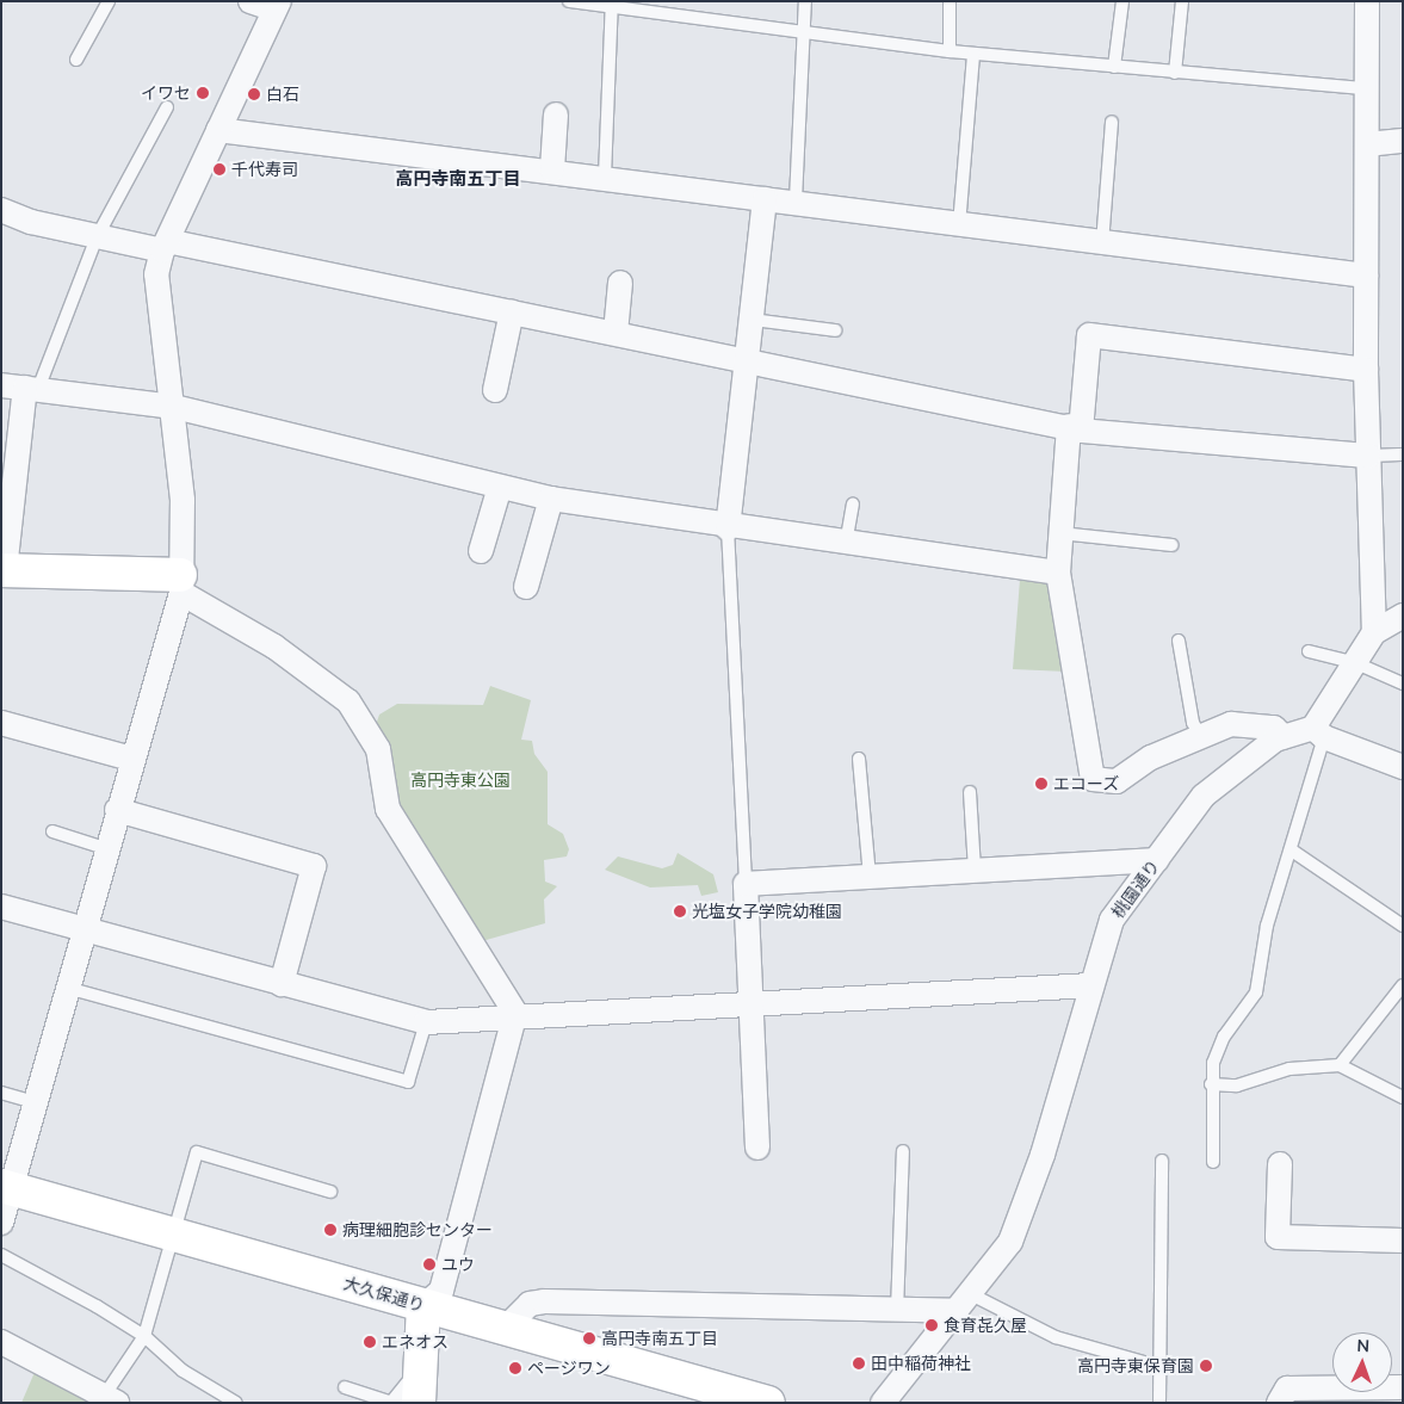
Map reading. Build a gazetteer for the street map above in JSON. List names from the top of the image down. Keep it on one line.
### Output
{"streets":{"main road":["大久保通り"],"street":["桃園通り"]},"districts":["高円寺南五丁目"],"parks":["高円寺東公園"],"places":["イワセ","白石","千代寿司","エコーズ","光塩女子学院幼稚園","病理細胞診センター","ユウ","食育㐂久屋","高円寺南五丁目","エネオス","田中稲荷神社","高円寺東保育園","ページワン"],"north":"top"}
